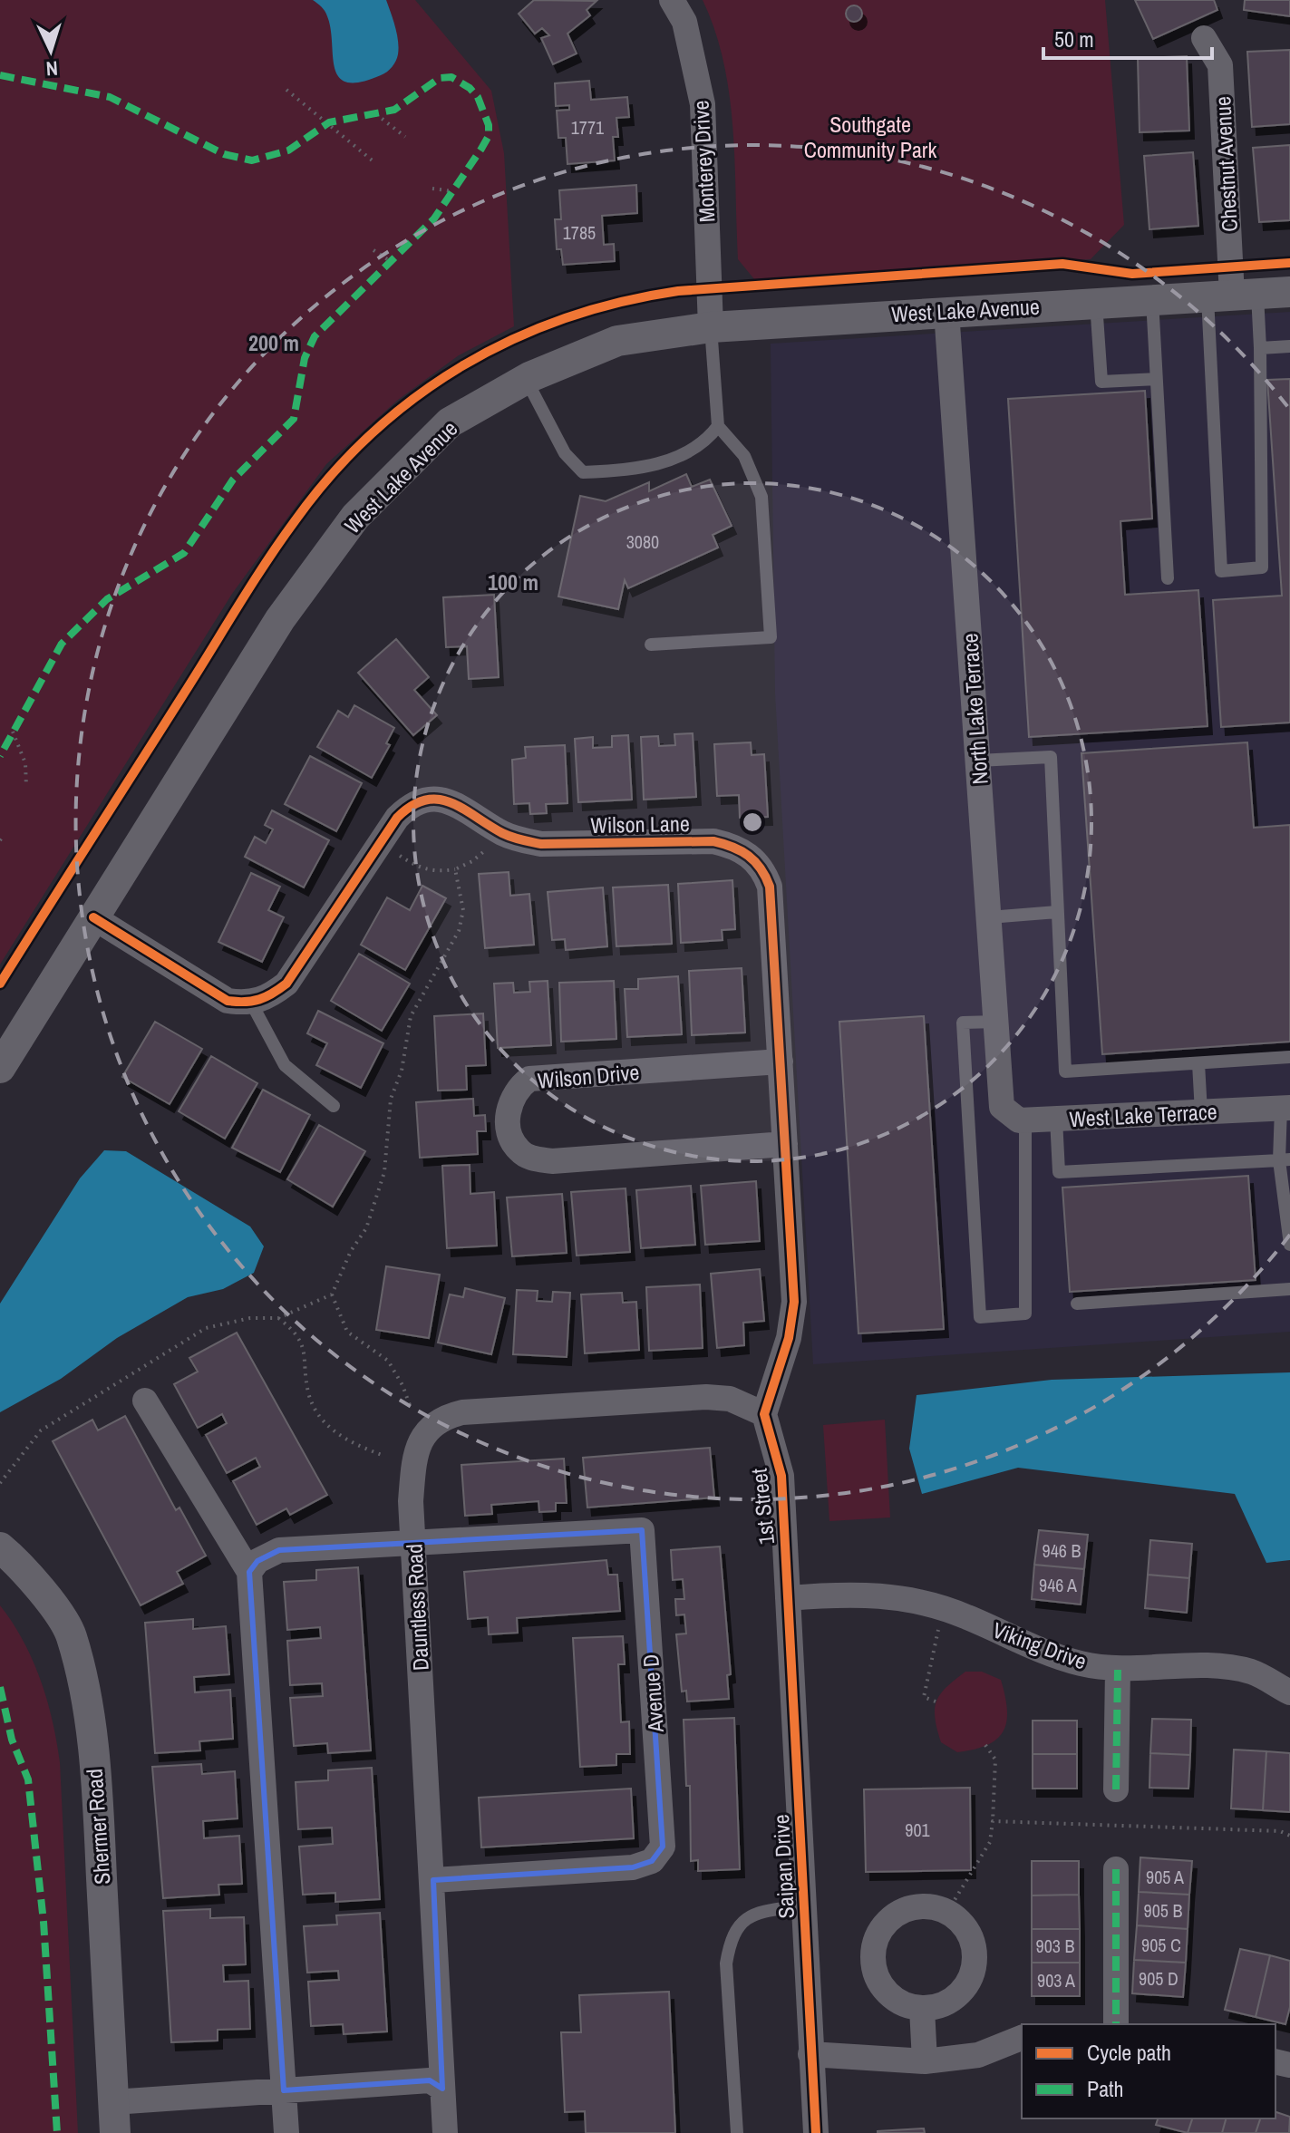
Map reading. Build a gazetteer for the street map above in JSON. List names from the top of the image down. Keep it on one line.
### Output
{"streets":{"street":["Monterey Drive","Chestnut Avenue","West Lake Avenue","North Lake Terrace","Wilson Lane","Wilson Drive","West Lake Terrace","1st Street","Dauntless Road","Viking Drive","Avenue D","Shermer Road","Saipan Drive"]},"crossings":[["Monterey Drive","West Lake Avenue"],["Chestnut Avenue","West Lake Avenue"],["West Lake Avenue","North Lake Terrace"],["North Lake Terrace","West Lake Terrace"],["Wilson Lane","Wilson Drive"],["Wilson Lane","1st Street"],["Wilson Lane","Dauntless Road"],["1st Street","Dauntless Road"],["1st Street","Viking Drive"],["1st Street","Saipan Drive"],["Dauntless Road","Avenue D"],["Viking Drive","Saipan Drive"]],"parks":["Southgate Community Park"],"house_numbers":["1771","1785","3080","946 B","946 A","901","905 A","905 B","905 C","903 B","905 D","903 A"],"legend":["Cycle path","Path"],"scale_bar":"50 m","north":"bottom","rings":["200 m","100 m"]}
